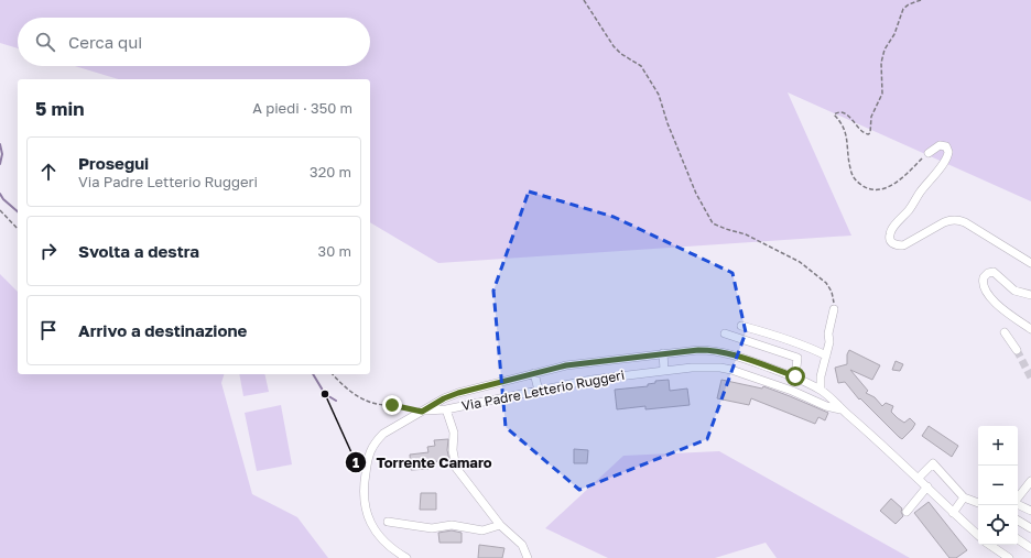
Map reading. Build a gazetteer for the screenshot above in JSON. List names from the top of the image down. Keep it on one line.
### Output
{"streets":{"street":["Via Padre Letterio Ruggeri"]},"places":["Torrente Camaro"],"page":{"search":"Cerca qui","heading":["5 min","A piedi · 350 m"],"list":[["Prosegui","Via Padre Letterio Ruggeri","320 m"],["Svolta a destra","30 m"],"Arrivo a destinazione"],"map_buttons":["+","−"]}}
